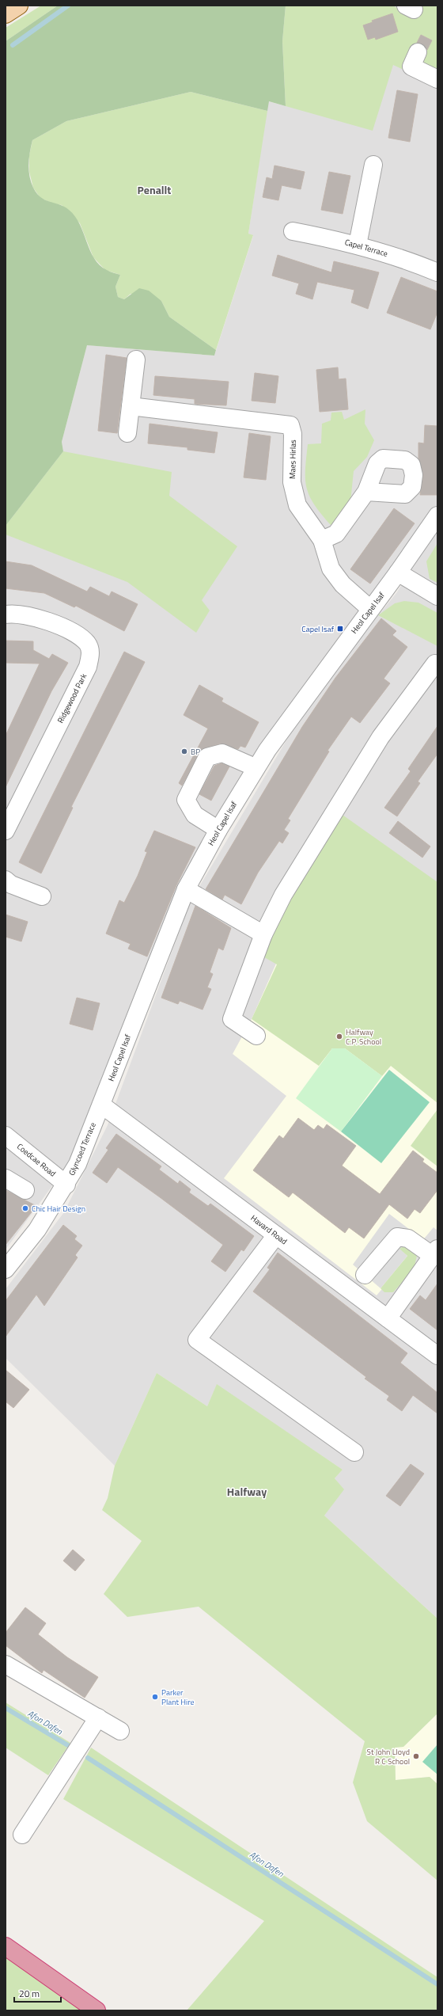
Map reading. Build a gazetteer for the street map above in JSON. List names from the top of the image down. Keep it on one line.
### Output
{"streets":{"street":["Capel Terrace","Maes Hirlas","Heol Capel Isaf","Ridgewood Park","Glyncoed Terrace","Coedcae Road","Havard Road"]},"crossings":[["Maes Hirlas","Heol Capel Isaf"],["Heol Capel Isaf","Glyncoed Terrace"],["Heol Capel Isaf","Havard Road"],["Glyncoed Terrace","Coedcae Road"],["Glyncoed Terrace","Havard Road"]],"districts":["Penallt","Halfway"],"water":["Afon Dafen"],"places":{"transit":["Capel Isaf"],"other":["BP","Halfway C.P. School","Chic Hair Design","Parker Plant Hire","St John Lloyd R C School"]},"scale_bar":"20 m"}
